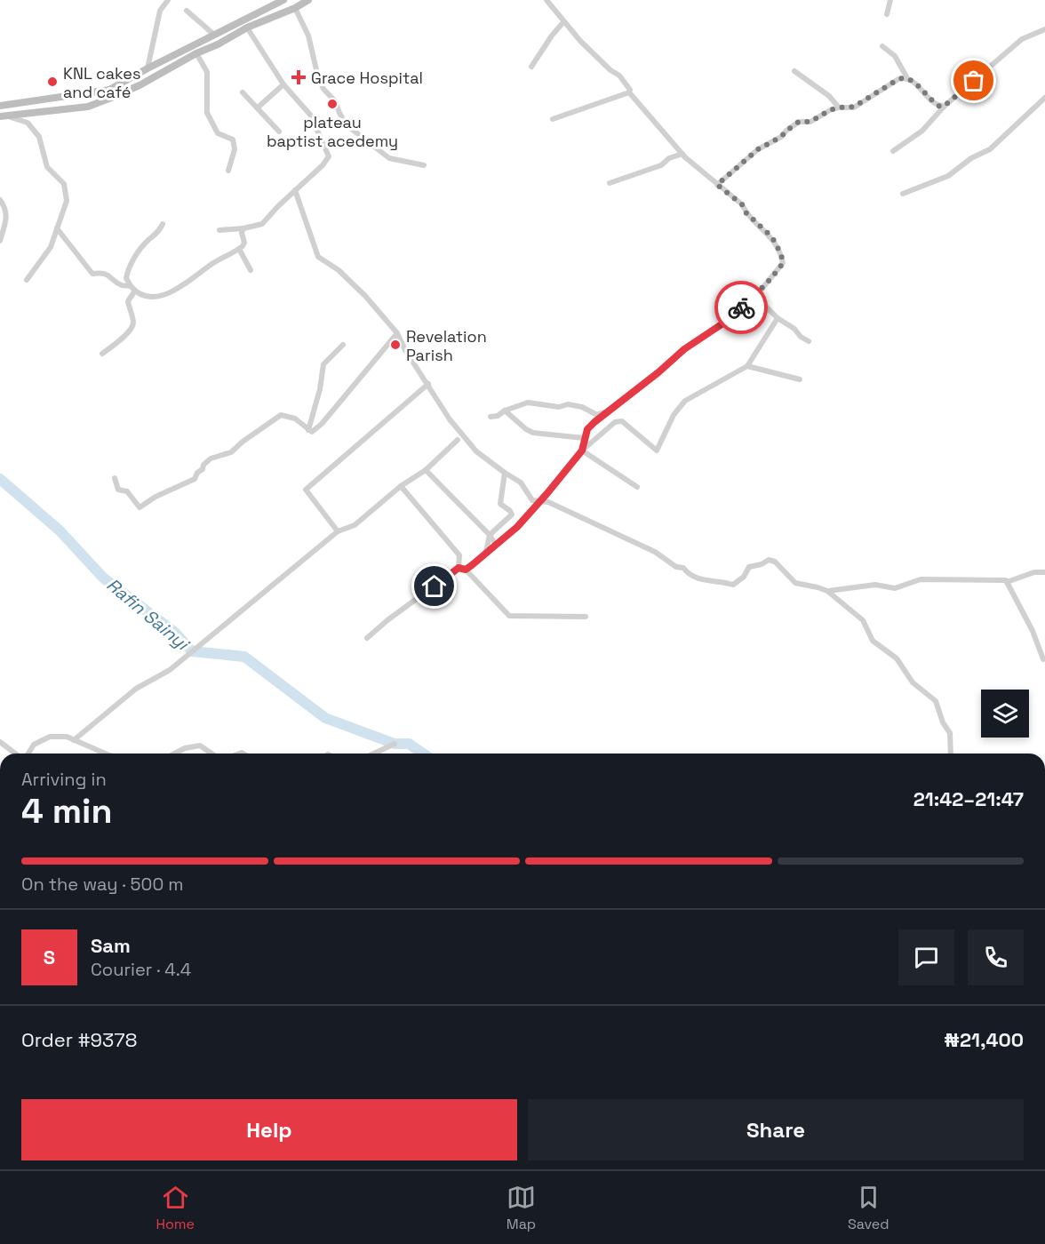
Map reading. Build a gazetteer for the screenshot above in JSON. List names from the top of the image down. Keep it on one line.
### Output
{"water":["Rafin Sainyi"],"places":{"health":["Grace Hospital"],"other":["KNL cakes and café","plateau baptist acedemy","Revelation Parish"]},"page":{"heading":["4 min","Arriving in","21:42–21:47"],"panel":["Sam","Courier · 4.4","Order #9378","₦21,400"],"bar":"On the way · 500 m","round":"S","buttons":["Help","Share"],"tabs":["Home","Map","Saved"]}}
